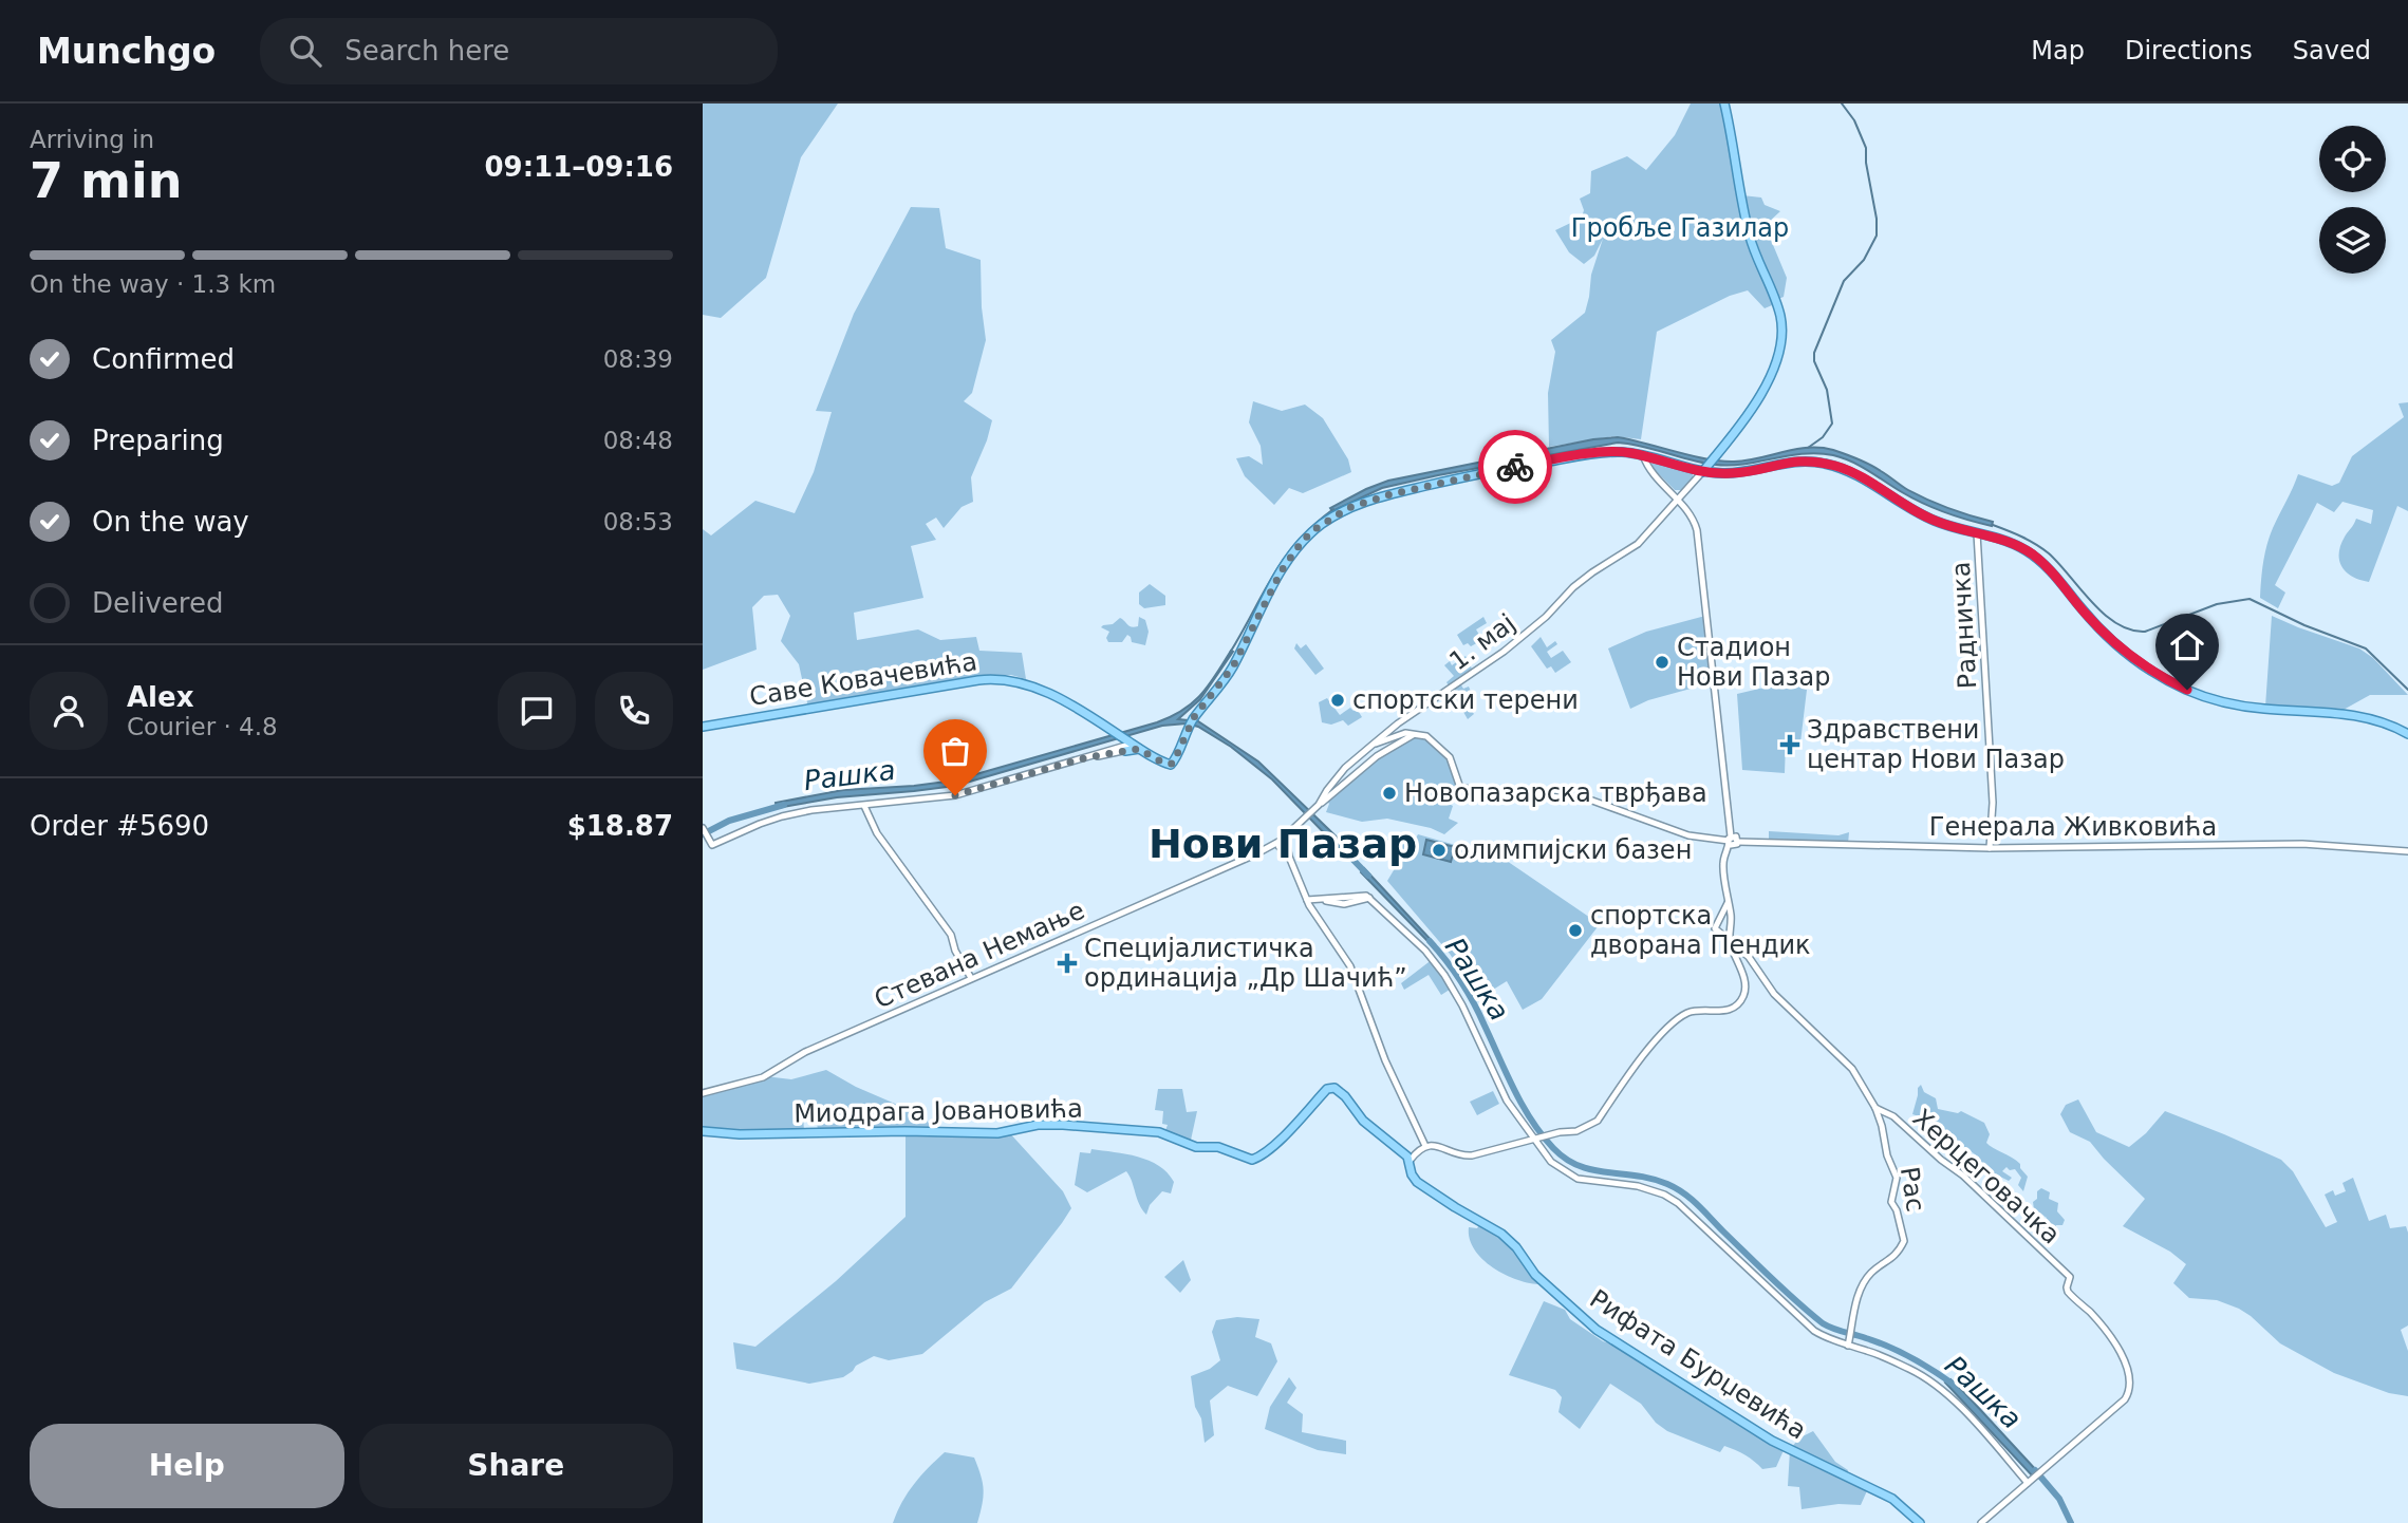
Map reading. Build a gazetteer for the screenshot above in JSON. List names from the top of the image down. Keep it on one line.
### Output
{"streets":{"main road":["Саве Ковачевића","Миодрага Јовановића","Рифата Бурџевића"],"street":["Радничка","1. мај","Генерала Живковића","Стевана Немање","Херцеговачка","Рас"]},"crossings":[["Радничка","Генерала Живковића"],["1. мај","Стевана Немање"],["Миодрага Јовановића","Рифата Бурџевића"],["Херцеговачка","Рас"]],"districts":["Нови Пазар"],"water":["Рашка"],"parks":["Гробље Газилар"],"places":{"other":["Стадион Нови Пазар","спортски терени","Новопазарска тврђава","олимпијски базен","спортска дворана Пендик"],"health":["Здравствени центар Нови Пазар","Специјалистичка ординација „Др Шачић”"]},"page":{"header":"Munchgo","search":"Search here","nav":["Map","Directions","Saved"],"heading":["7 min","Arriving in","09:11–09:16"],"panel":["Alex","Courier · 4.8","Order #5690","$18.87"],"bar":"On the way · 1.3 km","list":[["Confirmed","08:39"],["Preparing","08:48"],["On the way","08:53"],"Delivered"],"buttons":["Help","Share"]}}
